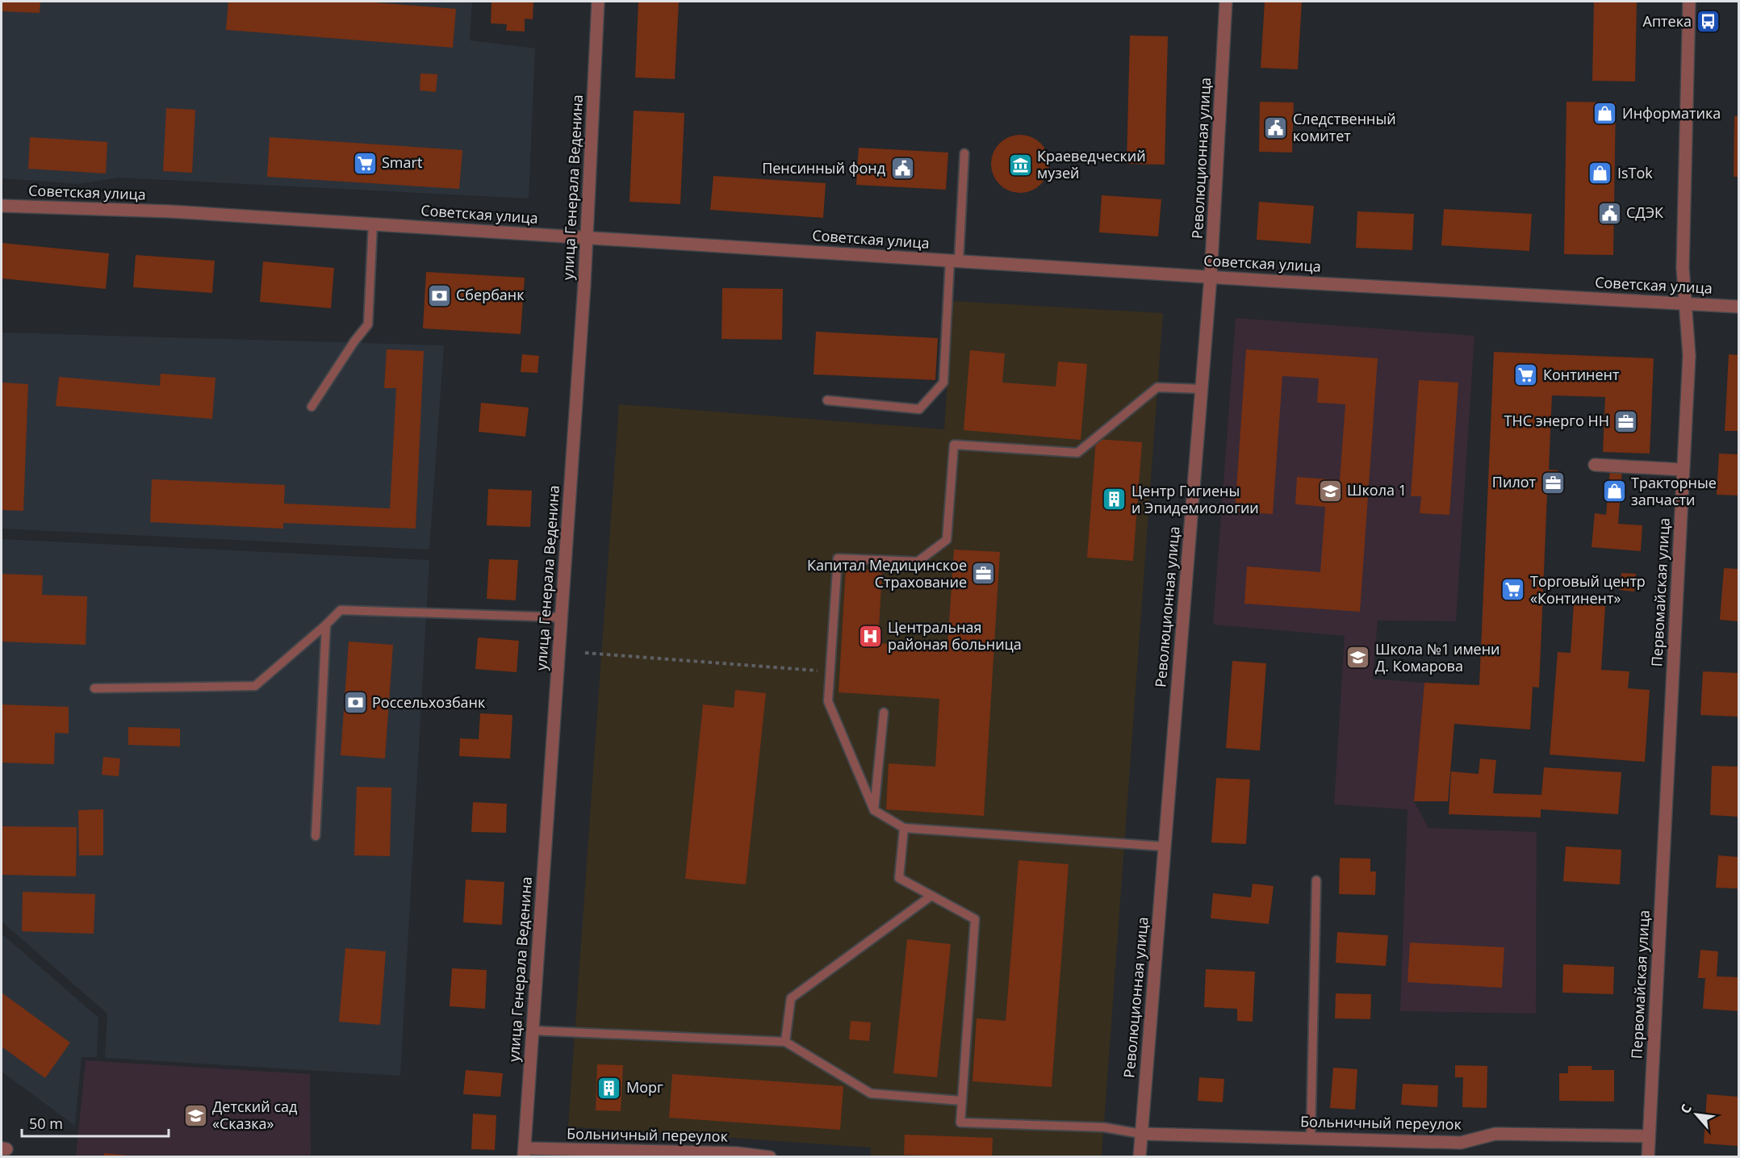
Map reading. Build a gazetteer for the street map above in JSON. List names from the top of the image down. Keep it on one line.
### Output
{"streets":{"street":["Революционная улица","улица Генерала Веденина","Советская улица","Первомайская улица","Больничный переулок"]},"crossings":[["Революционная улица","Советская улица"],["Революционная улица","Больничный переулок"],["улица Генерала Веденина","Советская улица"],["улица Генерала Веденина","Больничный переулок"],["Советская улица","Первомайская улица"],["Первомайская улица","Больничный переулок"]],"places":{"bus stop":["Аптека"],"shop":["Информатика","IsTok","Тракторные запчасти"],"public building":["Следственный комитет","Пенсинный фонд","СДЭК"],"supermarket":["Smart","Континент","Торговый центр «Континент»"],"museum":["Краеведческий музей"],"bank":["Сбербанк","Россельхозбанк"],"office":["ТНС энерго НН","Пилот","Капитал Медицинское Страхование"],"school or university":["Школа 1","Школа №1 имени Д. Комарова","Детский сад «Сказка»"],"building":["Центр Гигиены и Эпидемиологии","Морг"],"hospital":["Центральная районая больница"]},"scale_bar":"50 m","north":"top left"}
